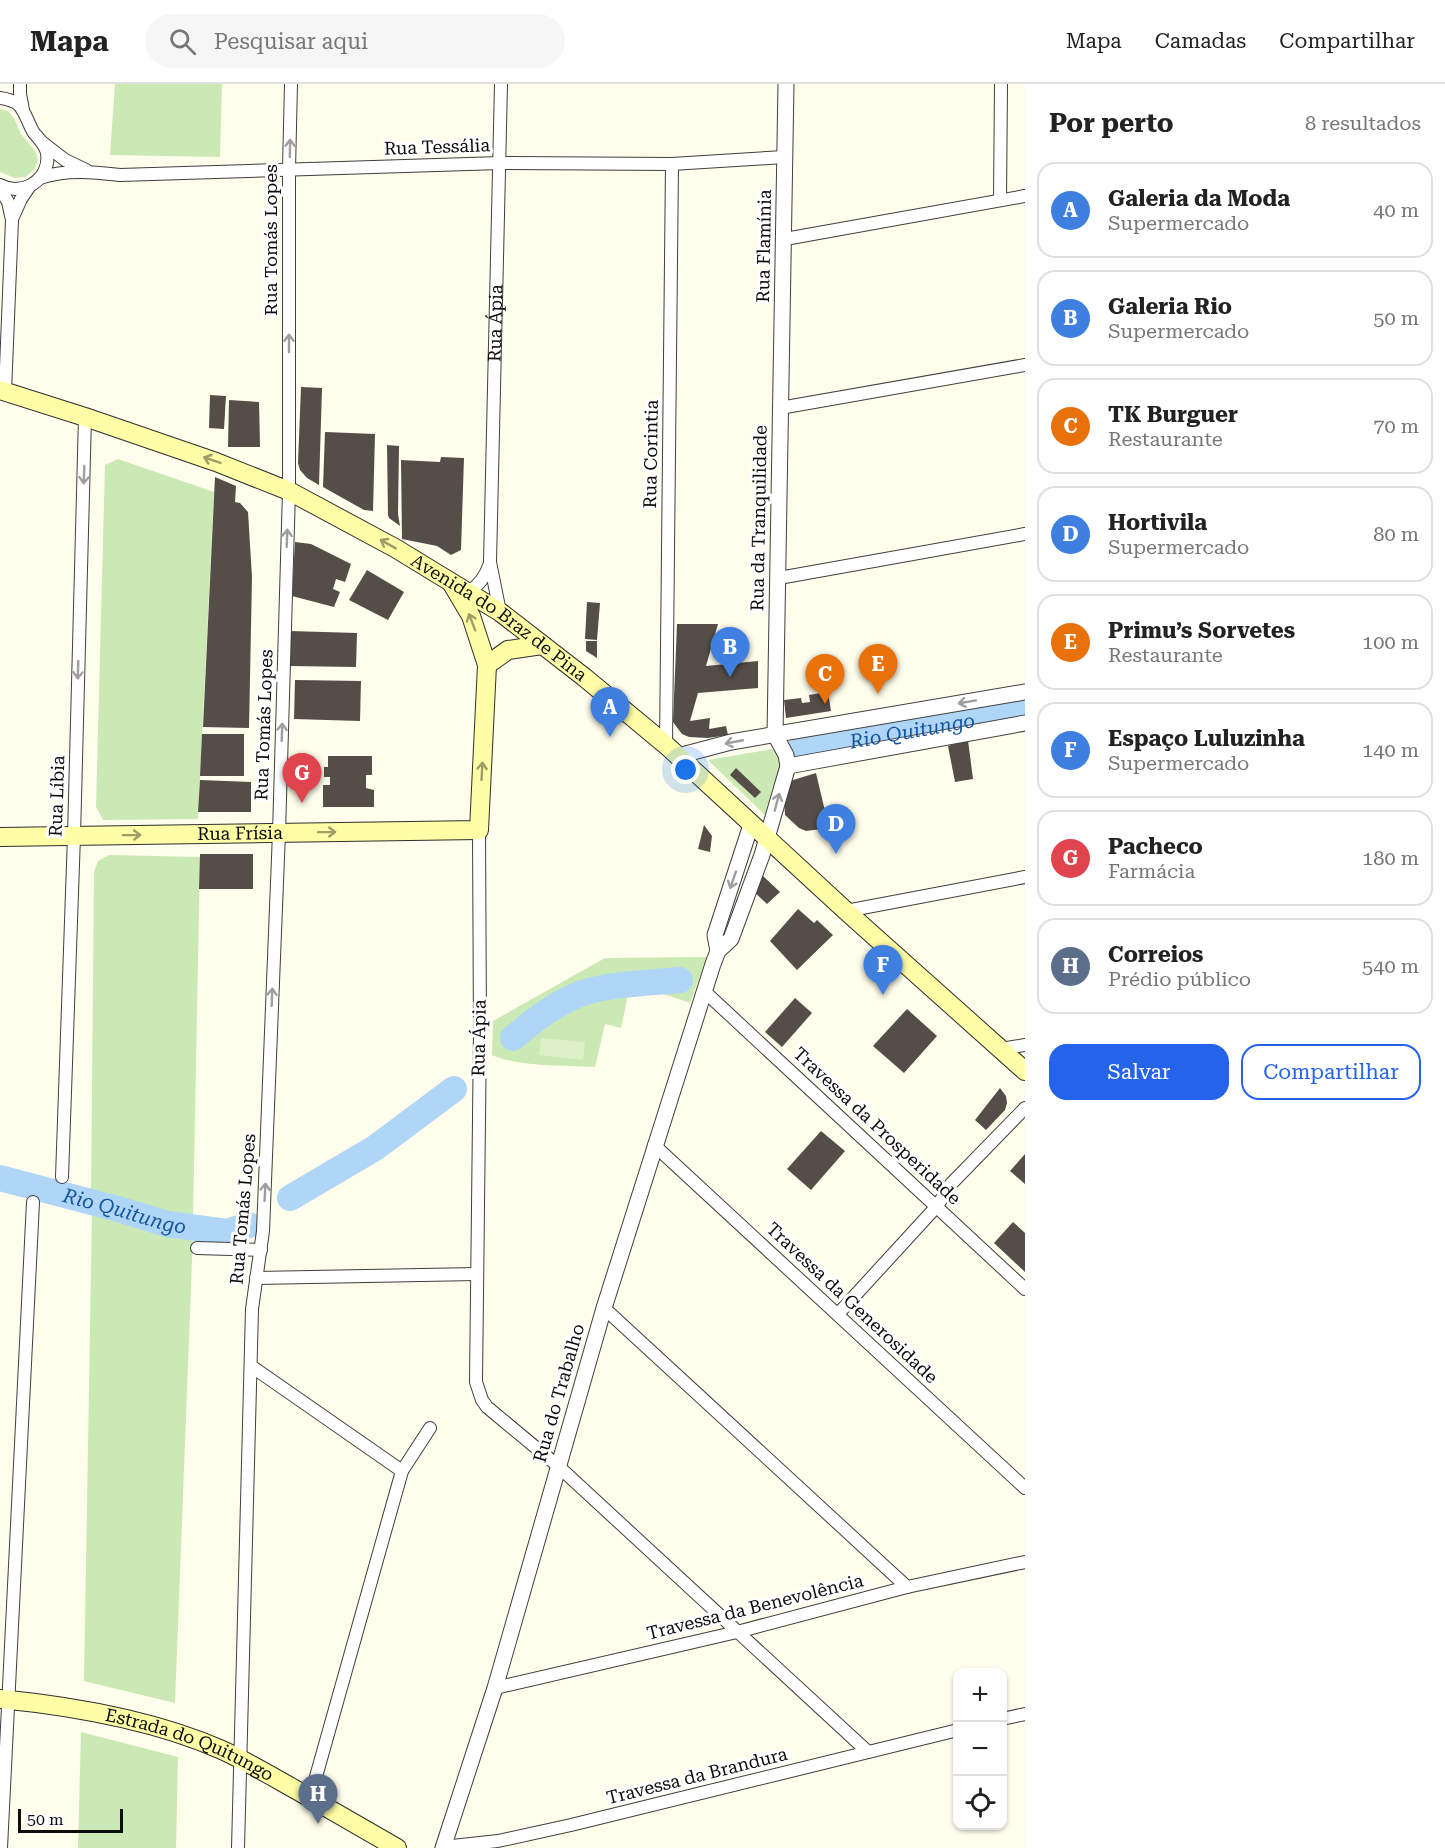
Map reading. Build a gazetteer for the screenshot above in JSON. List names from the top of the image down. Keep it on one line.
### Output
{"streets":{"main road":["Rua Ápia","Avenida do Braz de Pina","Rua Frísia","Estrada do Quitungo"],"street":["Rua Tessália","Rua Tomás Lopes","Rua Flamínia","Rua Corintia","Rua da Tranquilidade","Rua Líbia","Travessa da Prosperidade","Travessa da Generosidade","Rua do Trabalho","Travessa da Benevolência","Travessa da Brandura"]},"crossings":[["Rua Tessália","Rua Tomás Lopes"],["Rua Tessália","Rua Flamínia"],["Rua Tessália","Rua Ápia"],["Rua Tessália","Rua Corintia"],["Rua Tomás Lopes","Avenida do Braz de Pina"],["Rua Tomás Lopes","Rua Frísia"],["Rua Tomás Lopes","Estrada do Quitungo"],["Rua Flamínia","Rua da Tranquilidade"],["Rua Ápia","Avenida do Braz de Pina"],["Rua Ápia","Rua Frísia"],["Rua Ápia","Rua do Trabalho"],["Rua Ápia","Travessa da Benevolência"],["Rua Ápia","Travessa da Brandura"],["Rua Corintia","Avenida do Braz de Pina"],["Avenida do Braz de Pina","Rua Líbia"],["Avenida do Braz de Pina","Rua do Trabalho"],["Rua Líbia","Rua Frísia"],["Travessa da Prosperidade","Rua do Trabalho"],["Travessa da Generosidade","Rua do Trabalho"],["Rua do Trabalho","Travessa da Benevolência"],["Rua do Trabalho","Travessa da Brandura"]],"one_way":["Rua Tomás Lopes","Rua Líbia","Rua Frísia"],"water":["Rio Quitungo"],"scale_bar":"50 m","page":{"header":"Mapa","search":"Pesquisar aqui","nav":["Mapa","Camadas","Compartilhar"],"heading":["Por perto","8 resultados"],"list":[{"mark":"A","name":"Galeria da Moda","note":"Supermercado","value":"40 m"},{"mark":"B","name":"Galeria Rio","note":"Supermercado","value":"50 m"},{"mark":"C","name":"TK Burguer","note":"Restaurante","value":"70 m"},{"mark":"D","name":"Hortivila","note":"Supermercado","value":"80 m"},{"mark":"E","name":"Primu’s Sorvetes","note":"Restaurante","value":"100 m"},{"mark":"F","name":"Espaço Luluzinha","note":"Supermercado","value":"140 m"},{"mark":"G","name":"Pacheco","note":"Farmácia","value":"180 m"},{"mark":"H","name":"Correios","note":"Prédio público","value":"540 m"}],"pins":["B","E","C","A","G","D","F","H"],"buttons":["Salvar","Compartilhar"],"map_buttons":["+","−"],"scale":"50 m"}}
